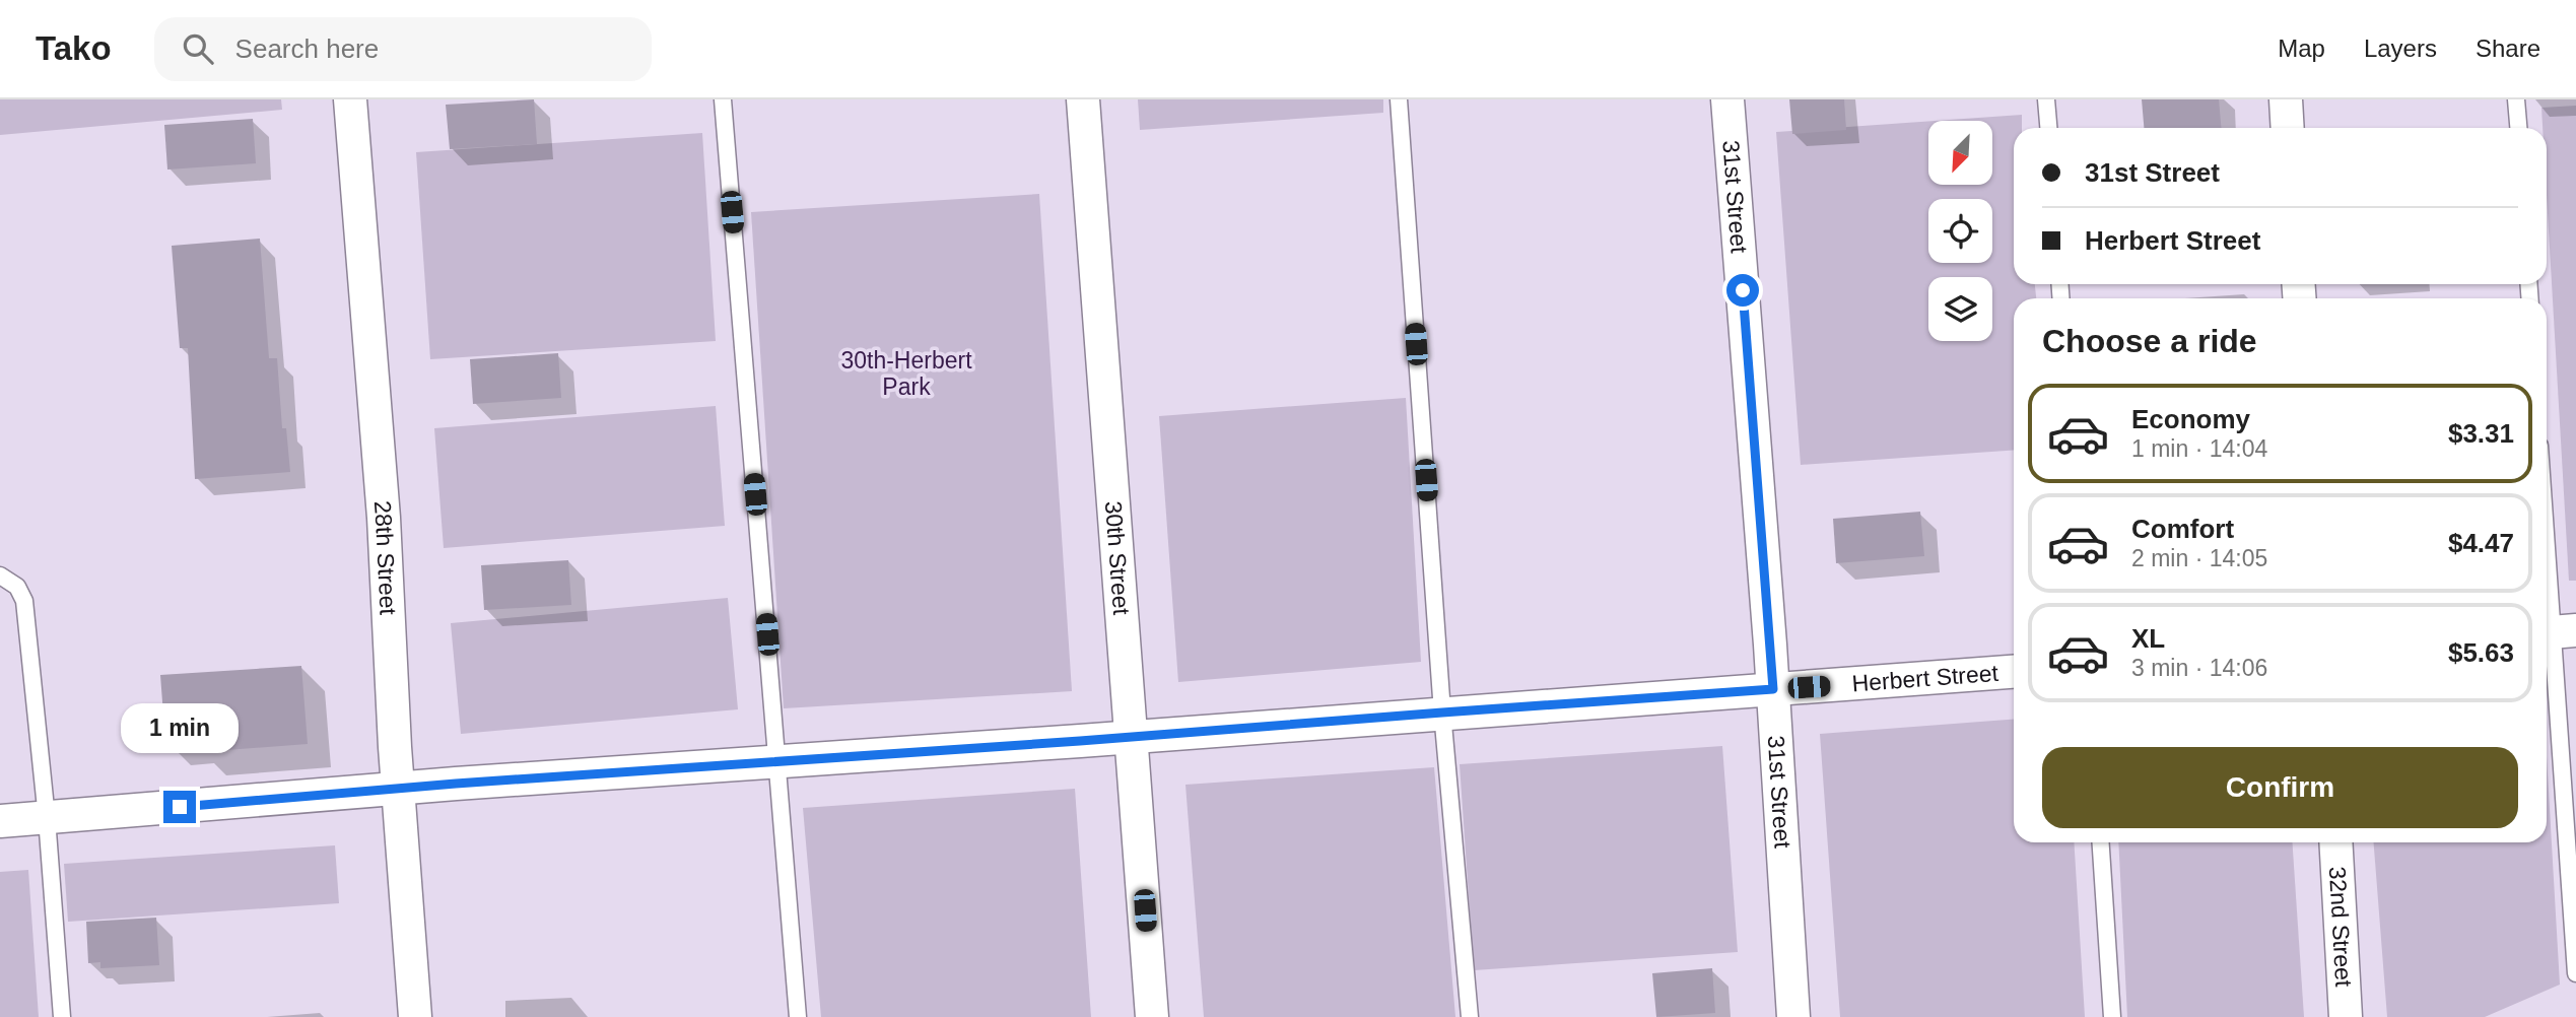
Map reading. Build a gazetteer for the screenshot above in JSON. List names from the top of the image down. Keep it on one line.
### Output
{"streets":{"street":["31st Street","28th Street","30th Street","Herbert Street","32nd Street"]},"crossings":[["31st Street","Herbert Street"],["28th Street","Herbert Street"],["30th Street","Herbert Street"]],"parks":["30th-Herbert Park"],"north":"bottom left","page":{"header":"Tako","search":"Search here","nav":["Map","Layers","Share"],"banner":["31st Street","Herbert Street"],"heading":"Choose a ride","list":[{"name":"Economy","note":"1 min · 14:04","value":"$3.31"},{"name":"Comfort","note":"2 min · 14:05","value":"$4.47"},{"name":"XL","note":"3 min · 14:06","value":"$5.63"}],"bubble":"1 min","buttons":"Confirm"}}
